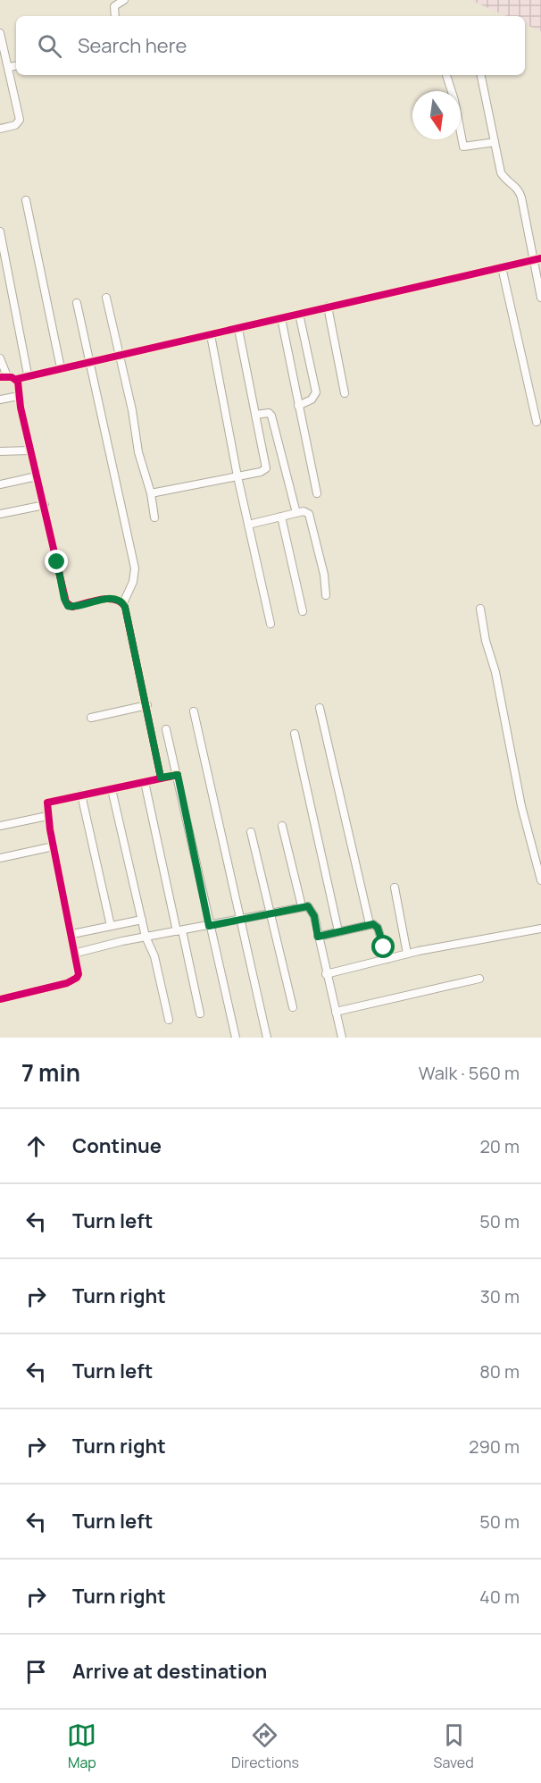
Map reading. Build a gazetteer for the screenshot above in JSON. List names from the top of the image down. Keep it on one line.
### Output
{"north":"bottom","page":{"search":"Search here","heading":["7 min","Walk · 560 m"],"list":[["Continue","20 m"],["Turn left","50 m"],["Turn right","30 m"],["Turn left","80 m"],["Turn right","290 m"],["Turn left","50 m"],["Turn right","40 m"],"Arrive at destination"],"nav":["Map","Directions","Saved"]}}
